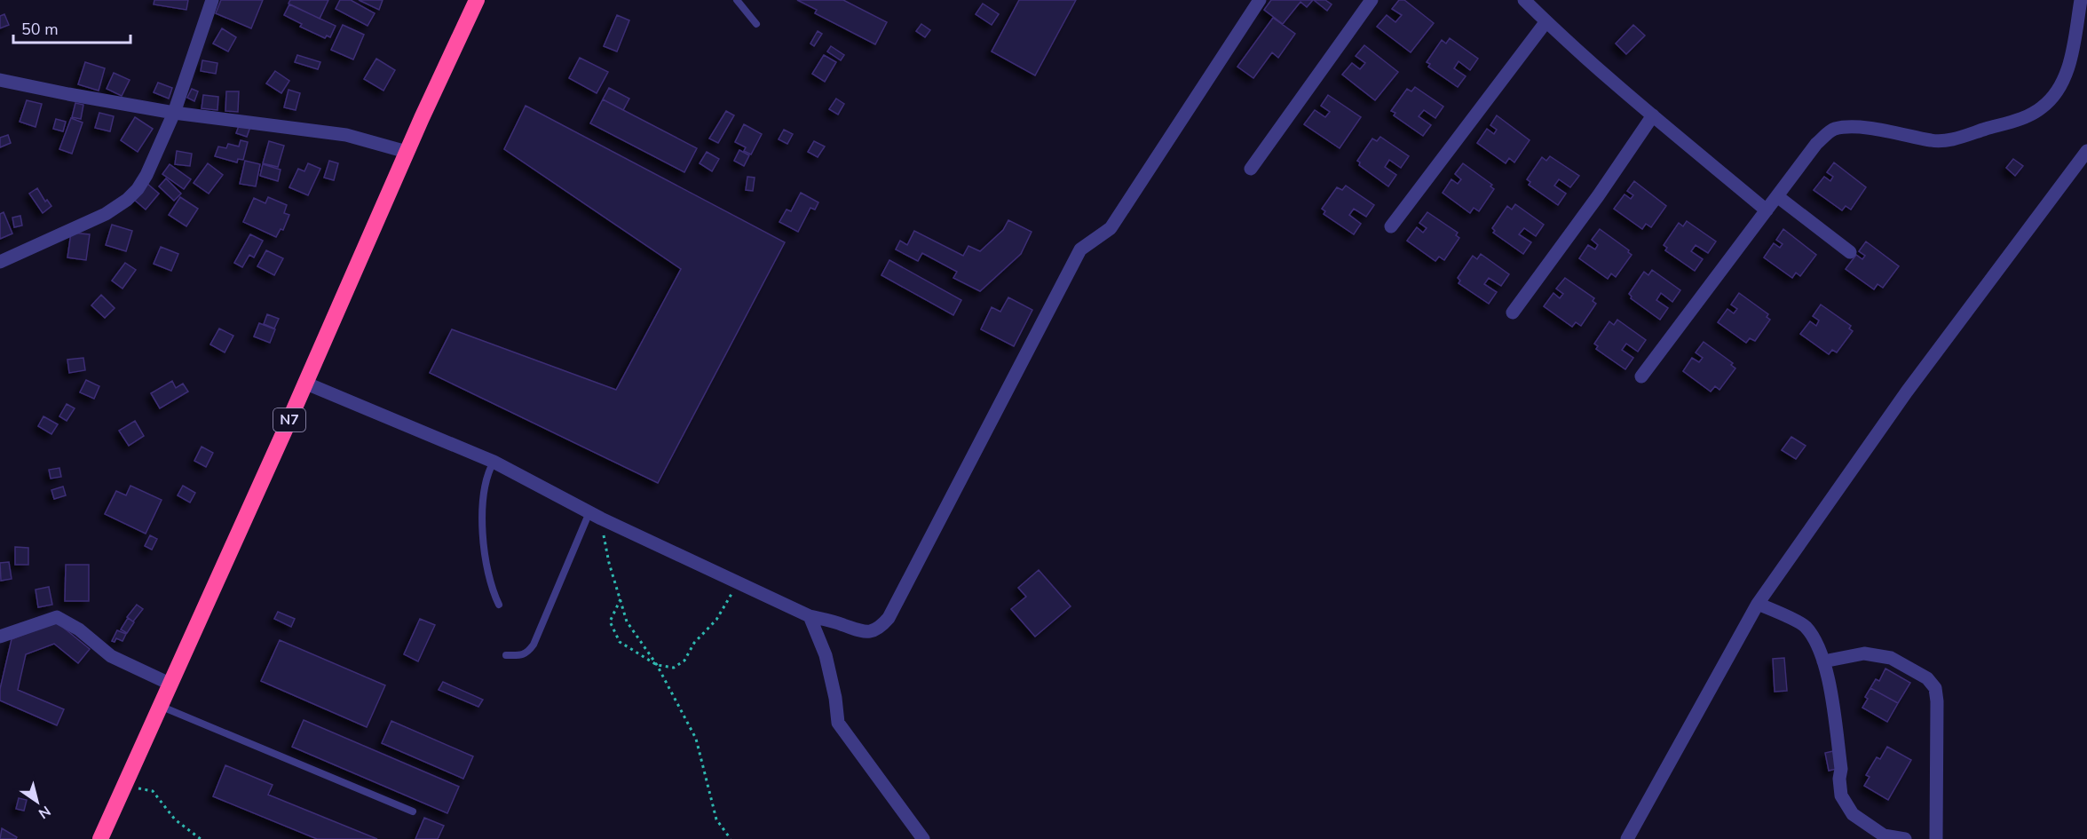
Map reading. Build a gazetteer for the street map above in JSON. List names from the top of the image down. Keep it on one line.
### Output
{"streets":{"highway":["N7"]},"scale_bar":"50 m","north":"bottom right"}
